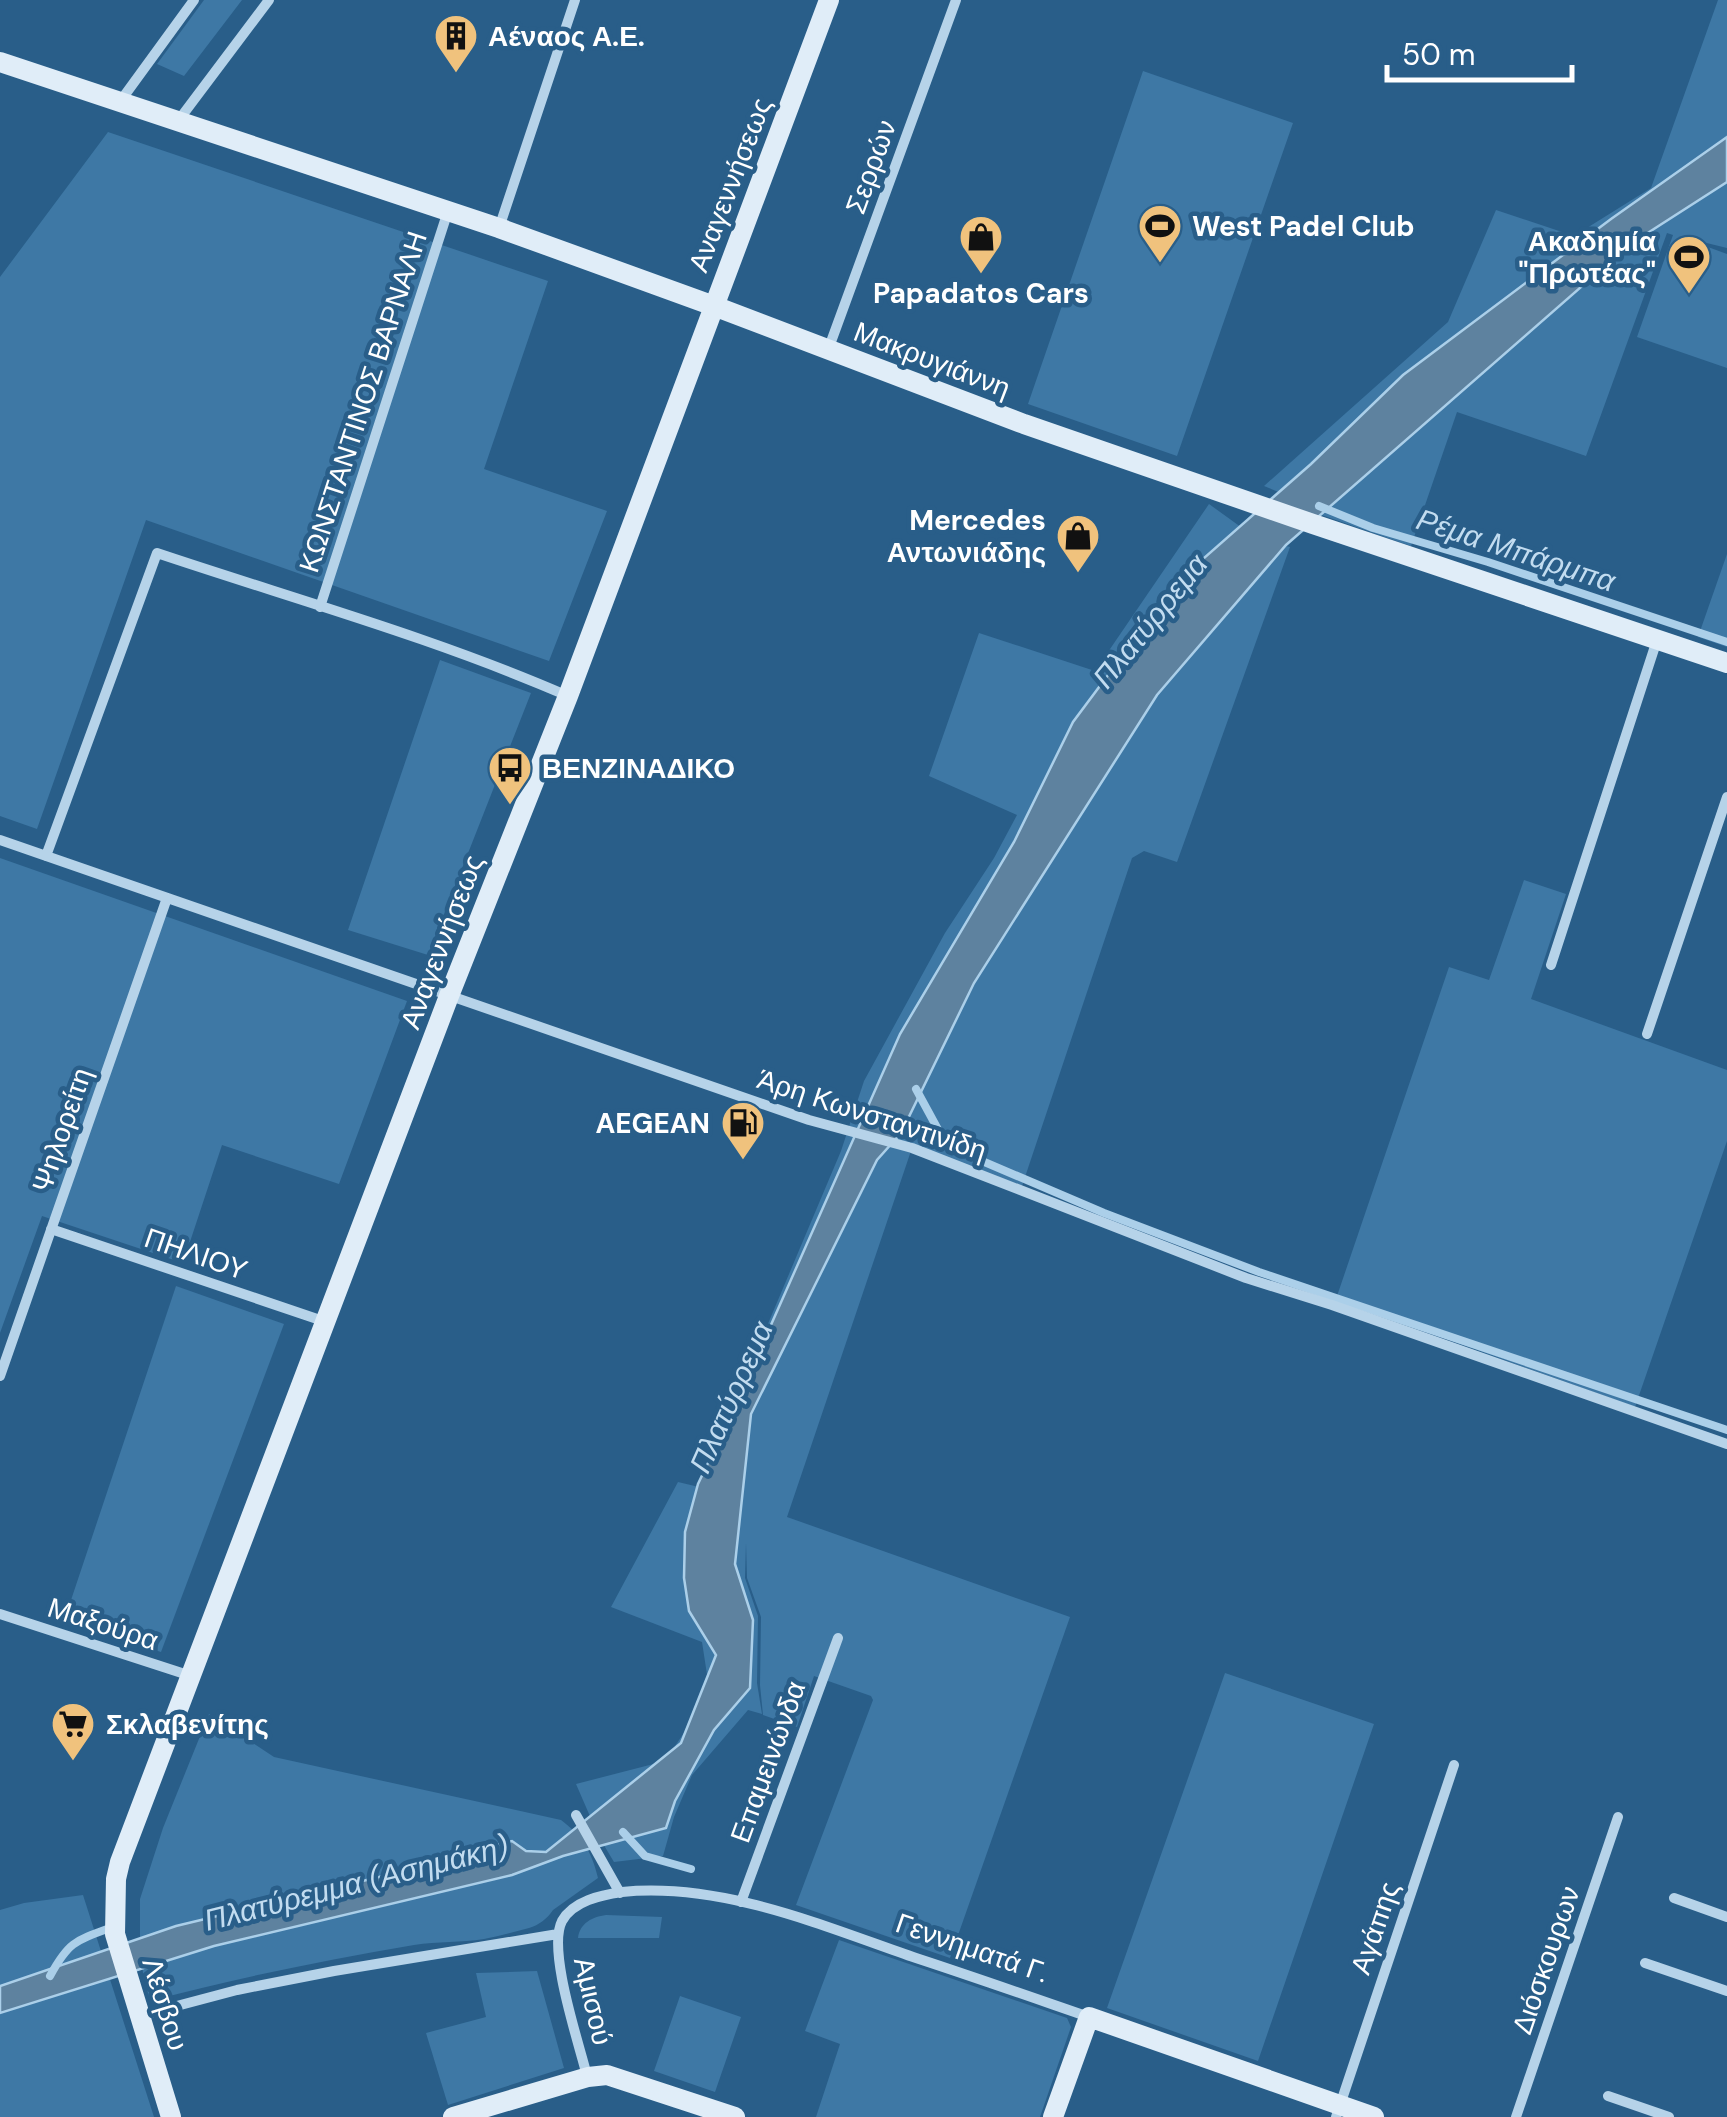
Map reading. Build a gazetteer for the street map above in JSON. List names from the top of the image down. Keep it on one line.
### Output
{"streets":{"main road":["Αναγεννήσεως","Μακρυγιάννη","Γεννηματά Γ.","Λέσβου"],"street":["Σερρών","ΚΩΝΣΤΑΝΤΙΝΟΣ ΒΑΡΝΑΛΗ","Άρη Κωνσταντινίδη","Ψηλορείτη","ΠΗΛΙΟΥ","Μαξούρα","Επαμεινώνδα","Αγάπης","Διόσκουρων","Αμισού"]},"crossings":[["Σερρών","Μακρυγιάννη"],["Αναγεννήσεως","Μακρυγιάννη"],["Αναγεννήσεως","Άρη Κωνσταντινίδη"],["Αναγεννήσεως","ΠΗΛΙΟΥ"],["Αναγεννήσεως","Μαξούρα"],["Αναγεννήσεως","Λέσβου"],["Μακρυγιάννη","ΚΩΝΣΤΑΝΤΙΝΟΣ ΒΑΡΝΑΛΗ"],["Άρη Κωνσταντινίδη","Ψηλορείτη"],["Ψηλορείτη","ΠΗΛΙΟΥ"],["Επαμεινώνδα","Γεννηματά Γ."],["Αγάπης","Γεννηματά Γ."],["Γεννηματά Γ.","Αμισού"]],"water":["Ρέμα Μπάρμπα","Πλατύρρεμα","Πλατύρεμμα (Ασημάκη)"],"places":{"building":["Αέναος Α.Ε."],"sports":["West Padel Club","Ακαδημία \"Πρωτέας\""],"shop":["Papadatos Cars","Mercedes Αντωνιάδης"],"bus stop":["ΒΕΝΖΙΝΑΔΙΚΟ"],"fuel station":["AEGEAN"],"supermarket":["Σκλαβενίτης"]},"scale_bar":"50 m"}
